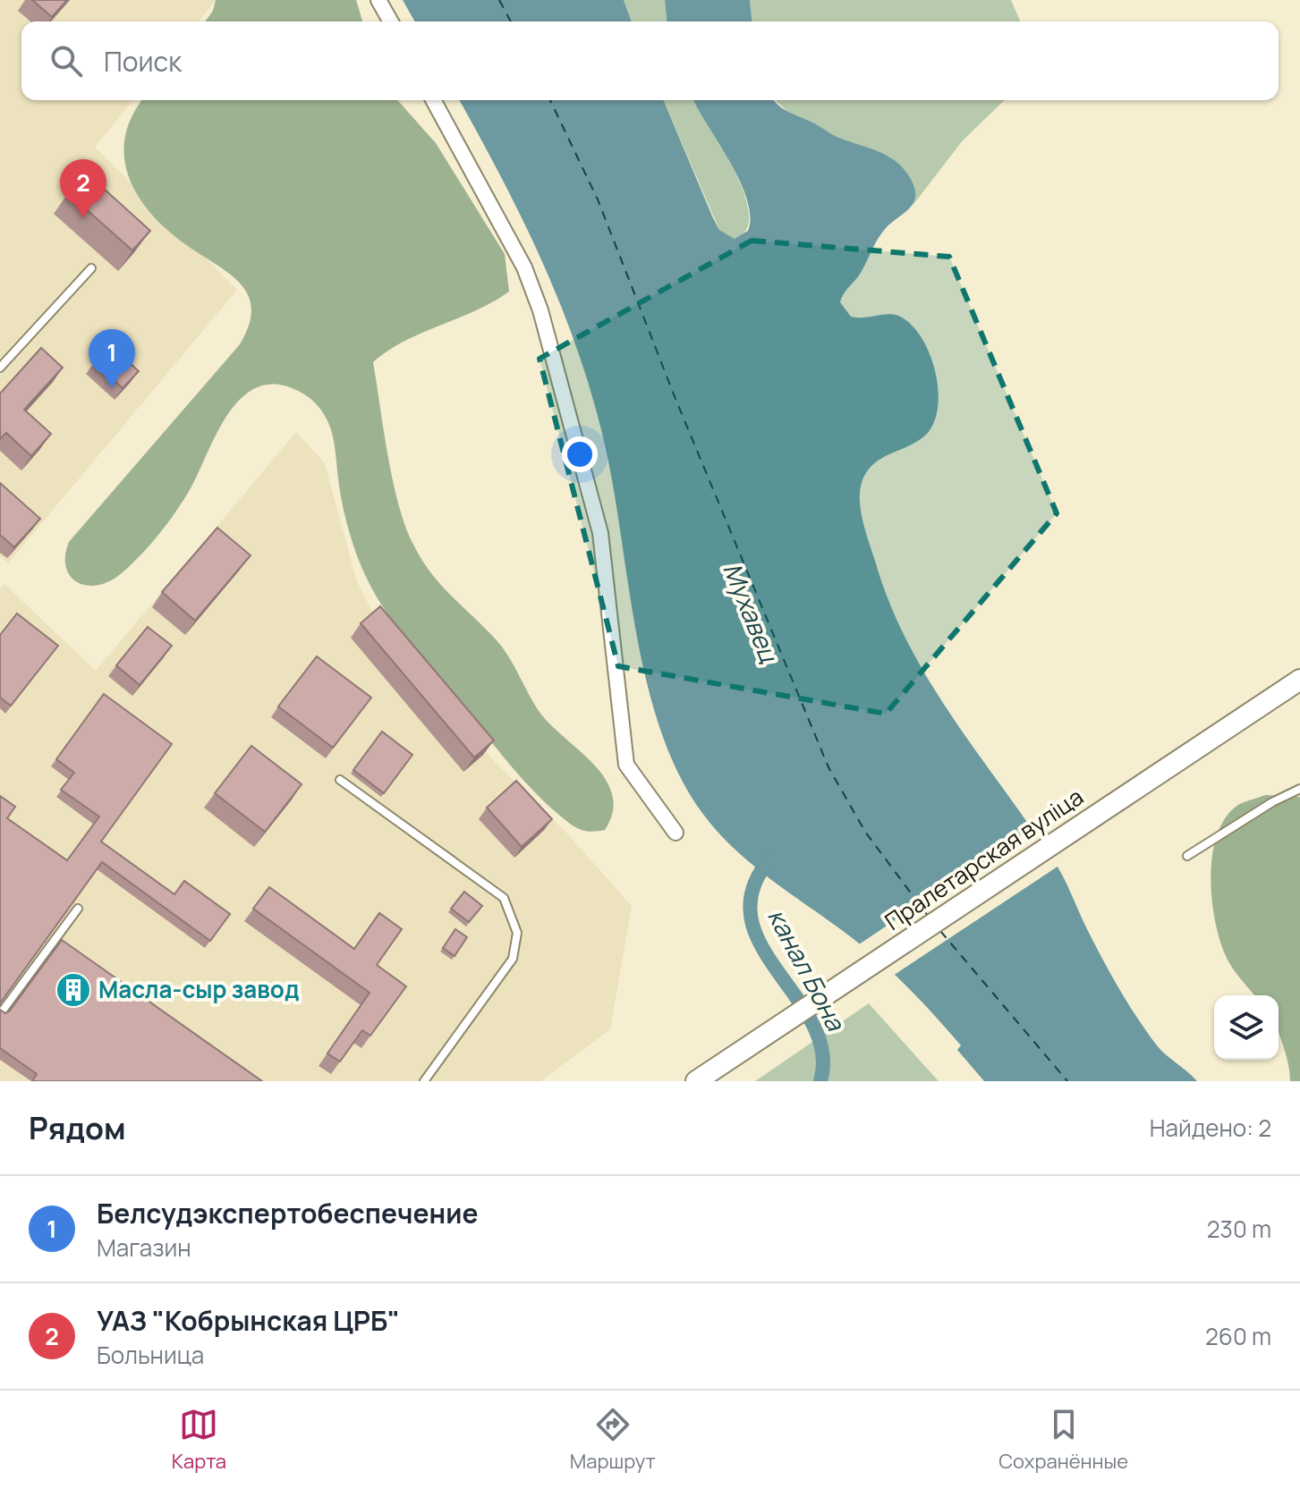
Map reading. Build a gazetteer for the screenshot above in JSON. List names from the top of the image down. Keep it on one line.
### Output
{"streets":{"main road":["Пралетарская вуліца"]},"water":["Мухавец","канал Бона"],"places":{"building":["Масла-сыр завод"]},"page":{"search":"Поиск","pins":["2","1"],"heading":["Рядом","Найдено: 2"],"list":[{"mark":"1","name":"Белсудэкспертобеспечение","note":"Магазин","value":"230 m"},{"mark":"2","name":"УАЗ \"Кобрынская ЦРБ\"","note":"Больница","value":"260 m"}],"nav":["Карта","Маршрут","Сохранённые"]}}
